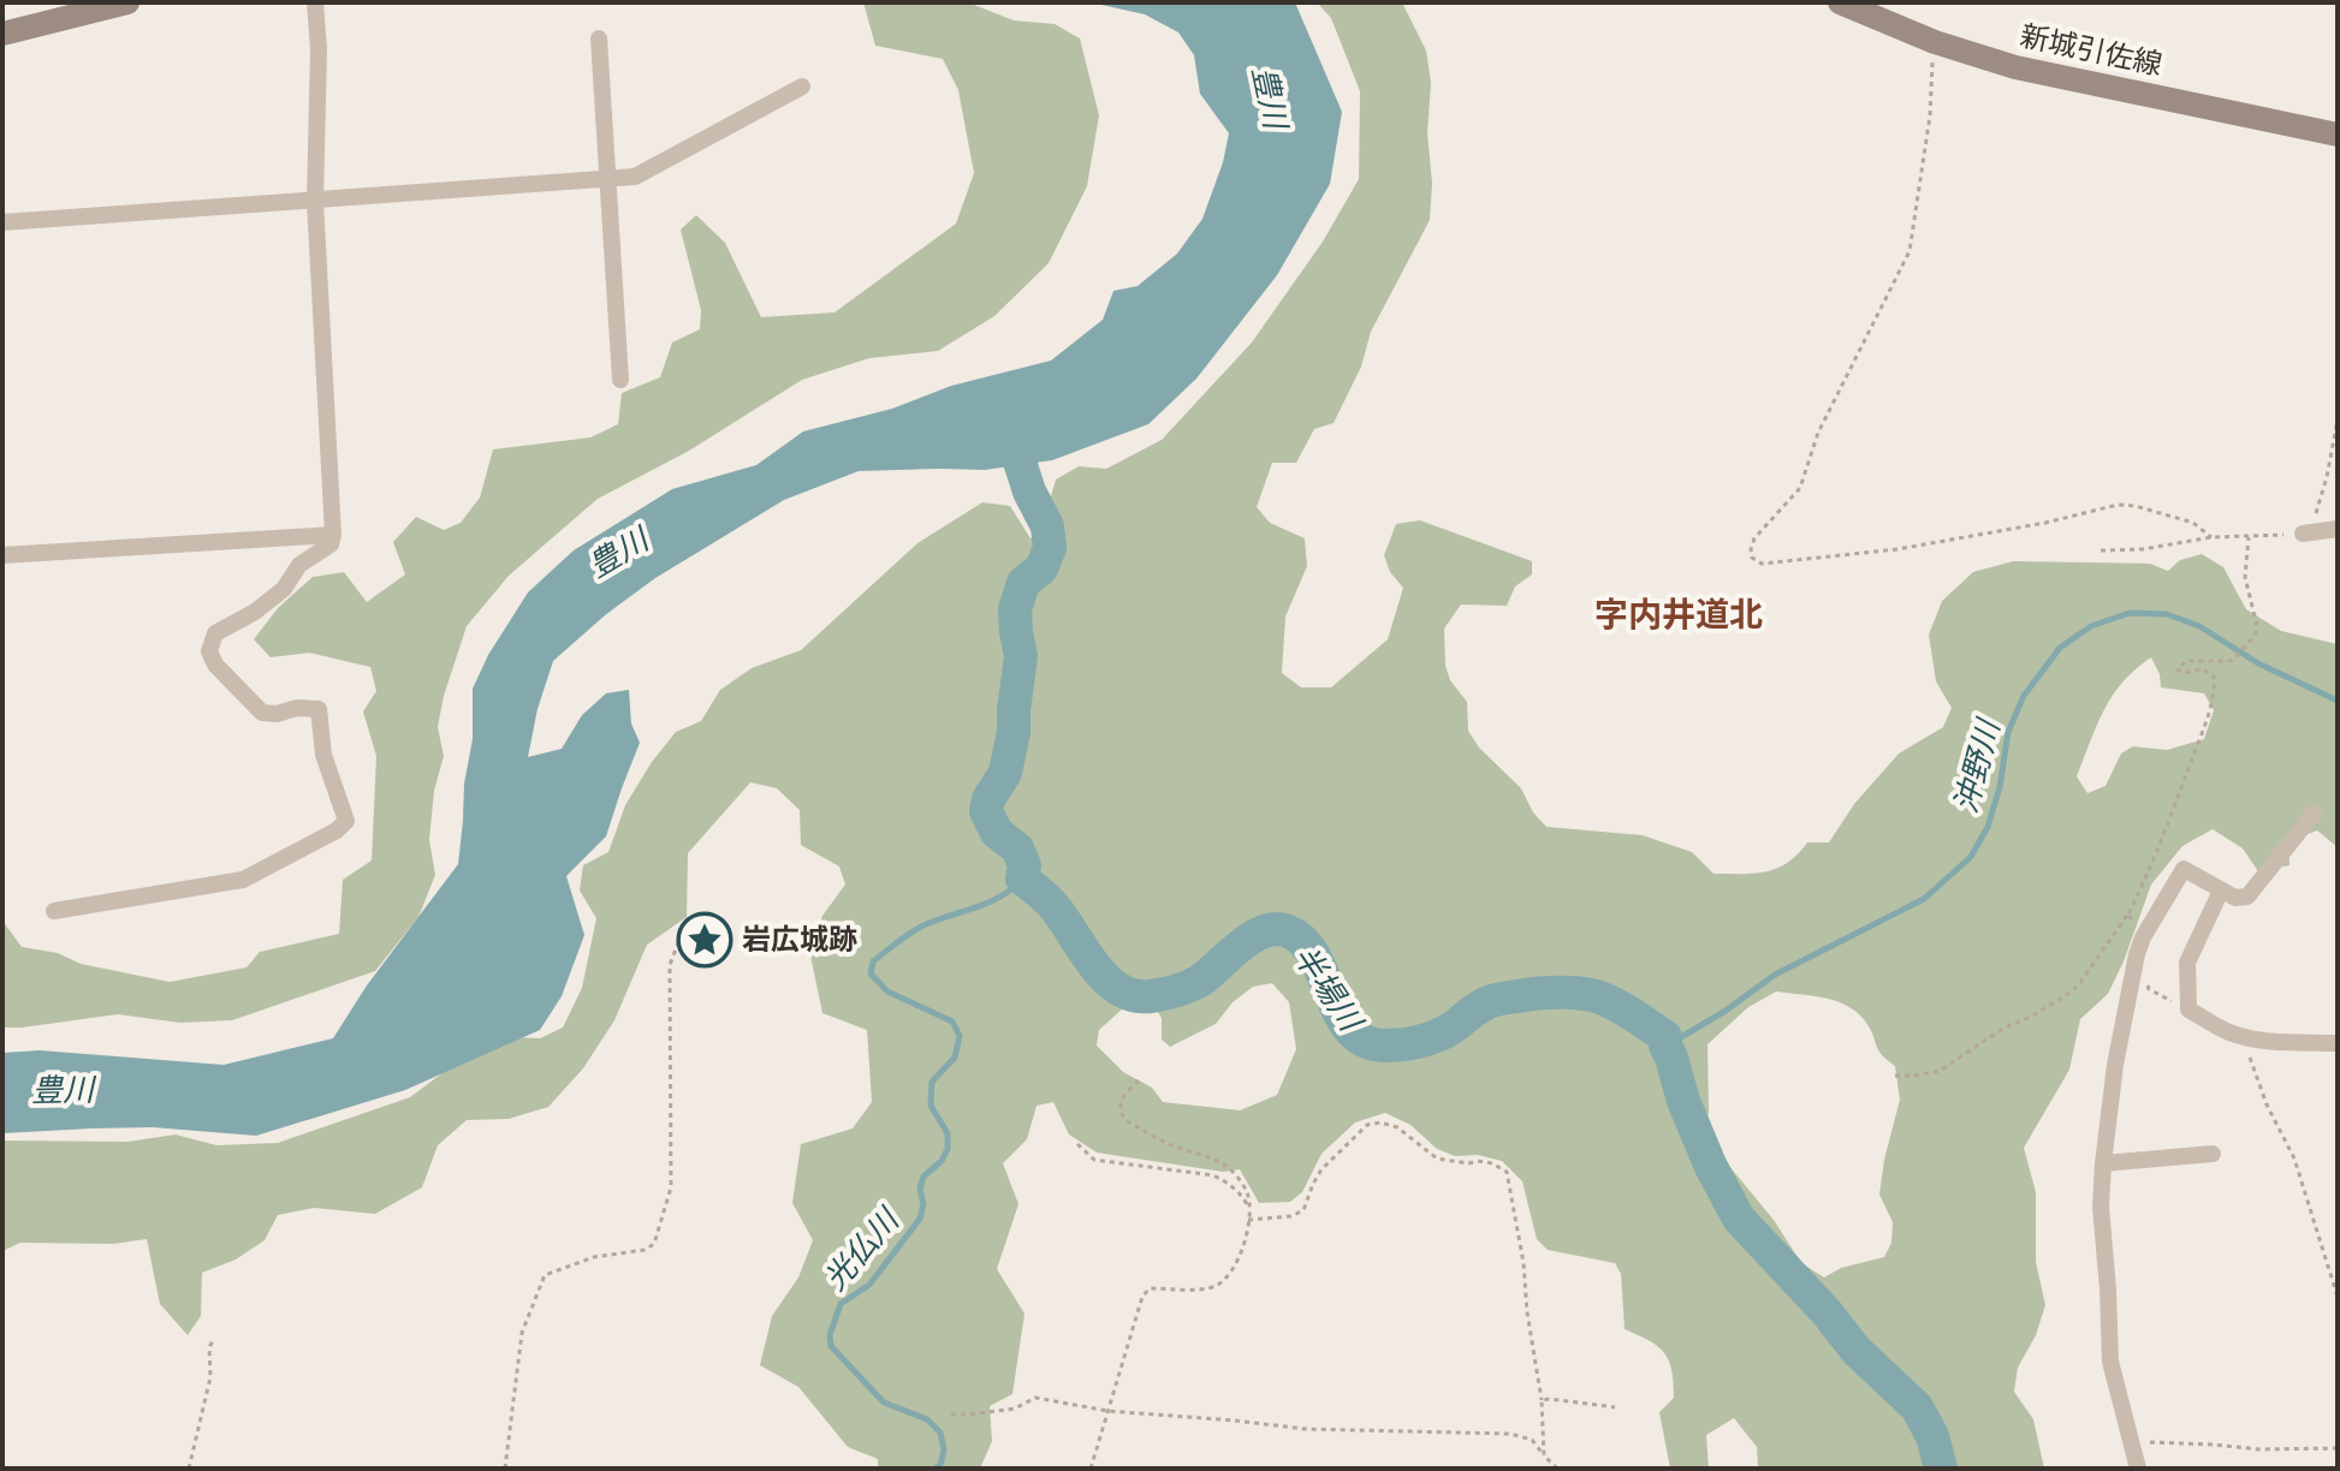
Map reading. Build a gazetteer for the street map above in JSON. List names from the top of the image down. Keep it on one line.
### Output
{"streets":{"main road":["新城引佐線"]},"districts":["字内井道北"],"water":["豊川","沖野川","半場川","光仏川"],"places":{"place":["岩広城跡"]}}
